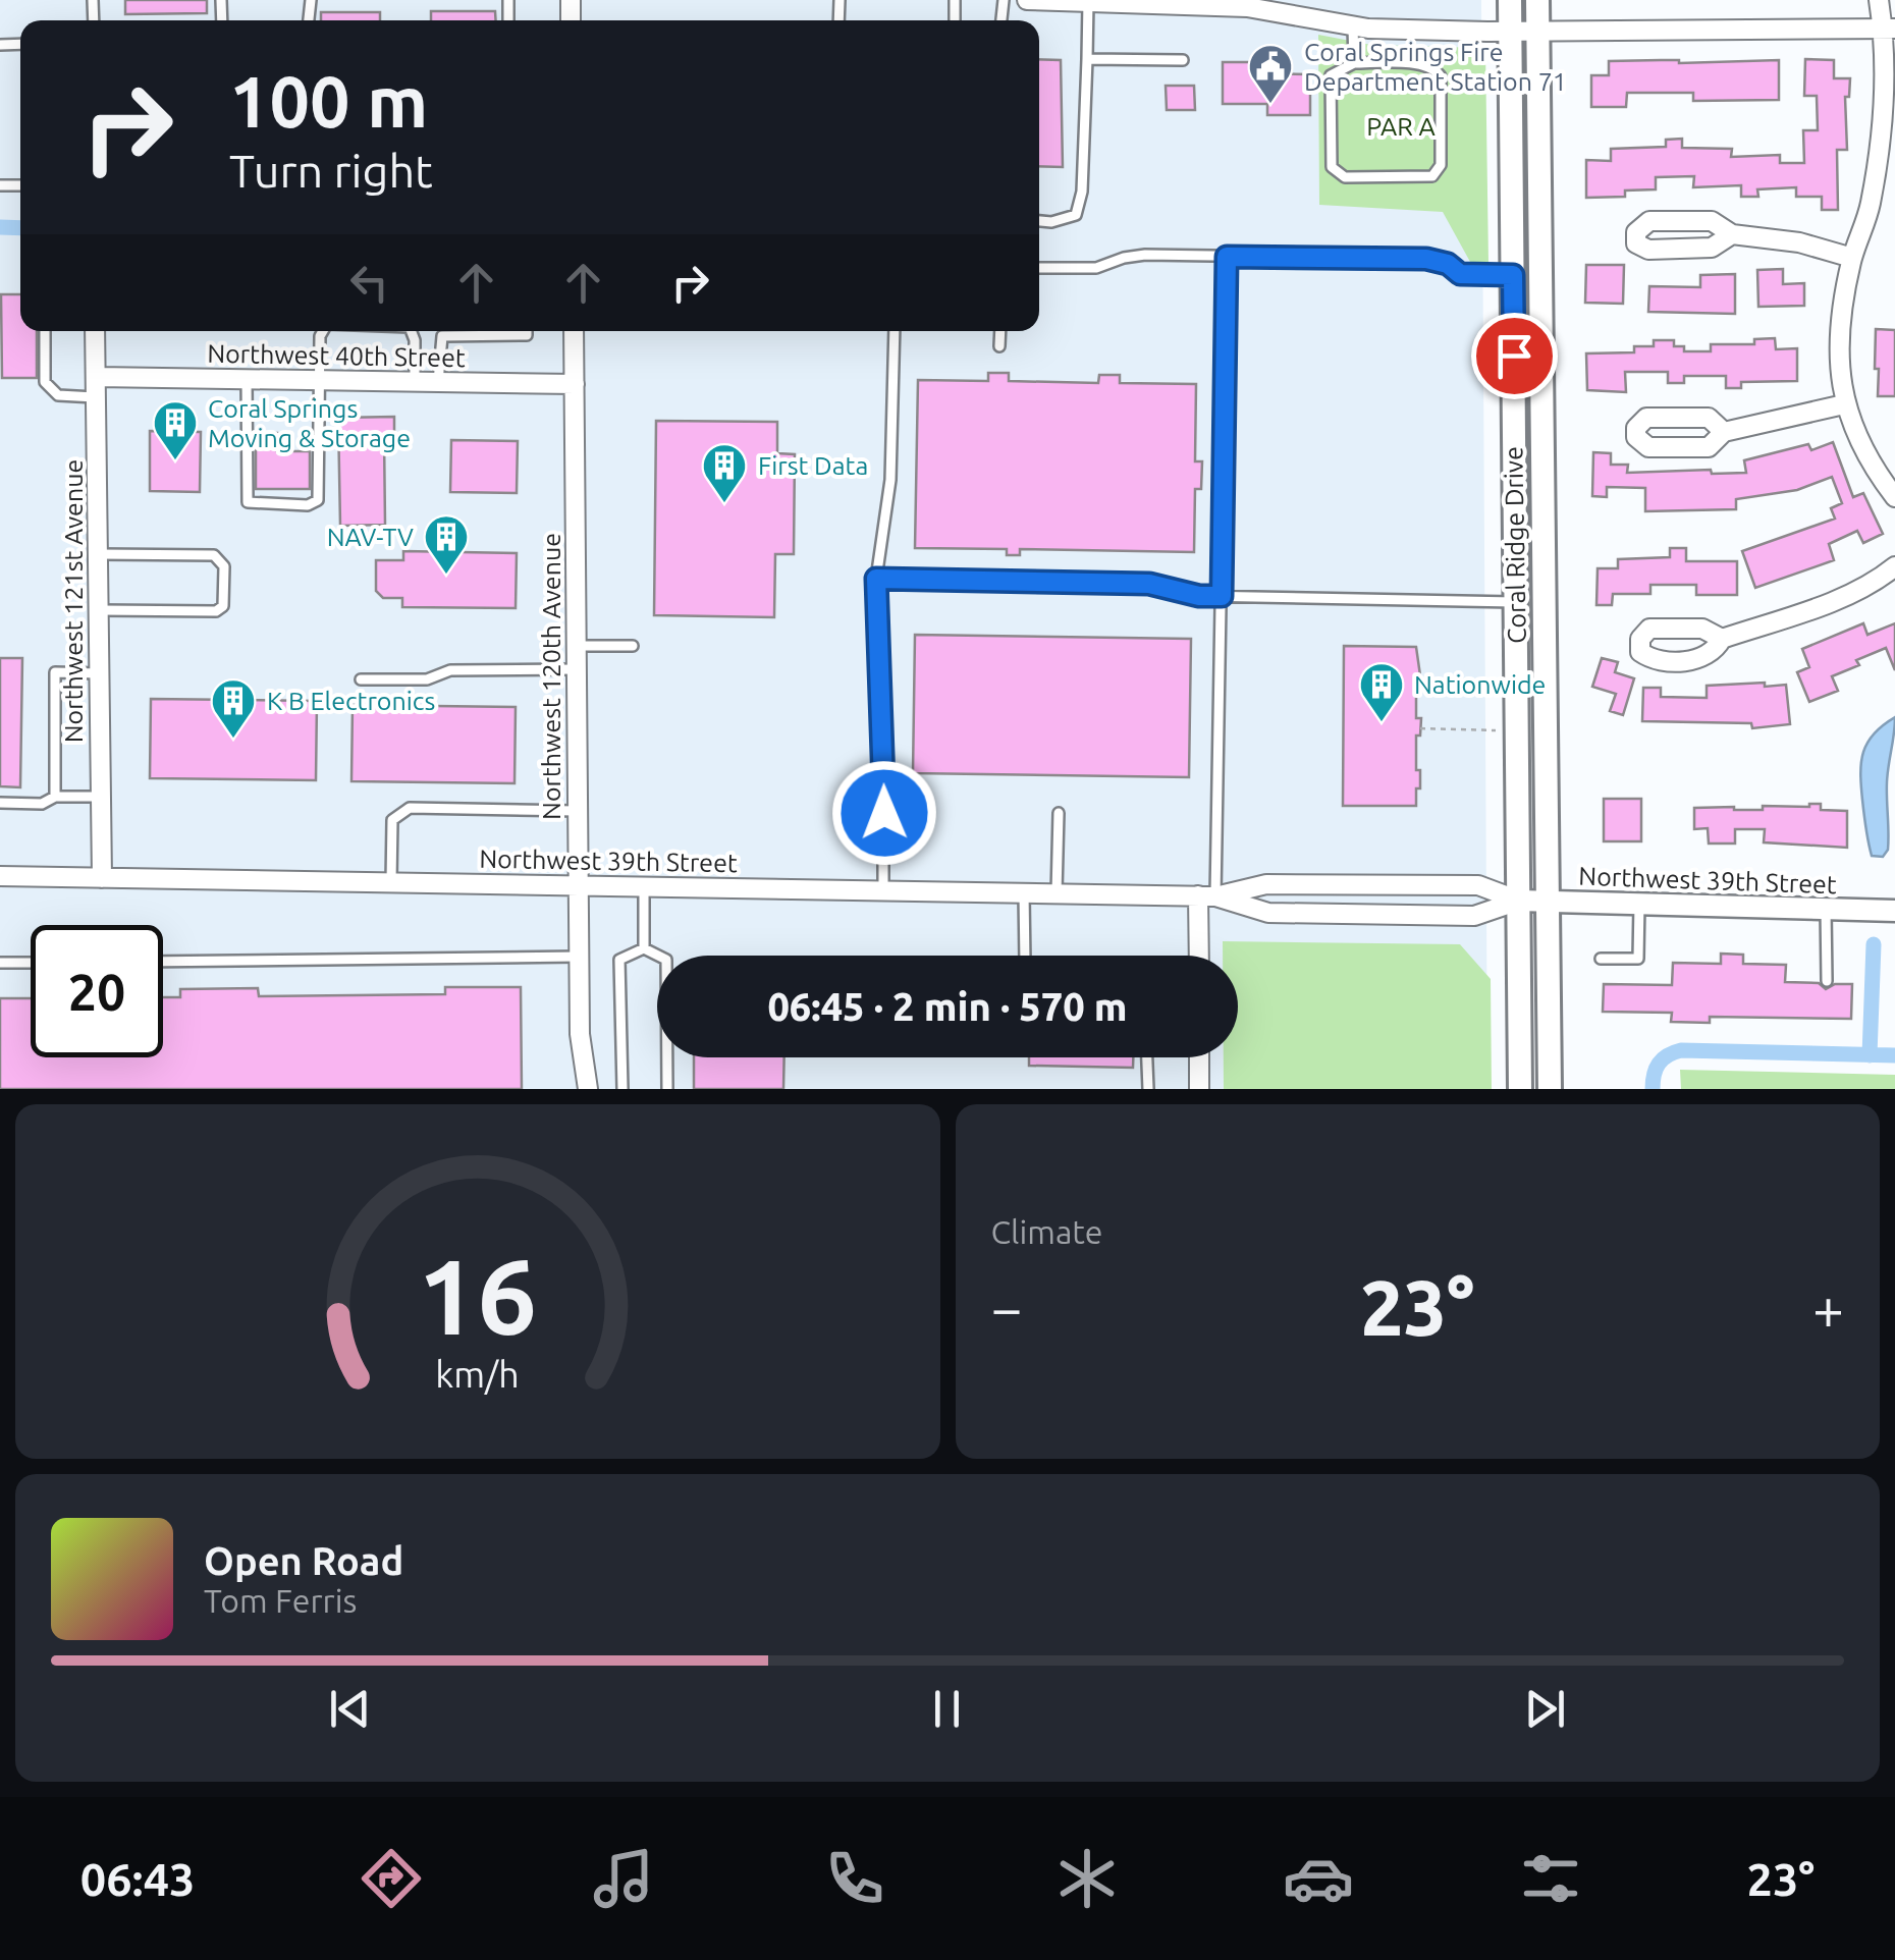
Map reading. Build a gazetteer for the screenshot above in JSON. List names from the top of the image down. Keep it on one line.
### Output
{"streets":{"main road":["Coral Ridge Drive"],"street":["Northwest 40th Street","Northwest 121st Avenue","Northwest 120th Avenue","Northwest 39th Street"]},"crossings":[["Northwest 40th Street","Northwest 121st Avenue"],["Northwest 40th Street","Northwest 120th Avenue"],["Coral Ridge Drive","Northwest 39th Street"],["Northwest 121st Avenue","Northwest 39th Street"],["Northwest 120th Avenue","Northwest 39th Street"]],"parks":["PAR A"],"places":{"public building":["Coral Springs Fire Department Station 71"],"building":["Coral Springs Moving & Storage","First Data","NAV-TV","Nationwide","K B Electronics"]},"page":{"turn":["100 m","Turn right"],"limit":"20","trip":"06:45 · 2 min · 570 m","tile":"Climate","heat":["−","23°","+"],"song":["Open Road","Tom Ferris"],"tabs":["06:43","23°"],"gauge":["16","km/h"]}}
